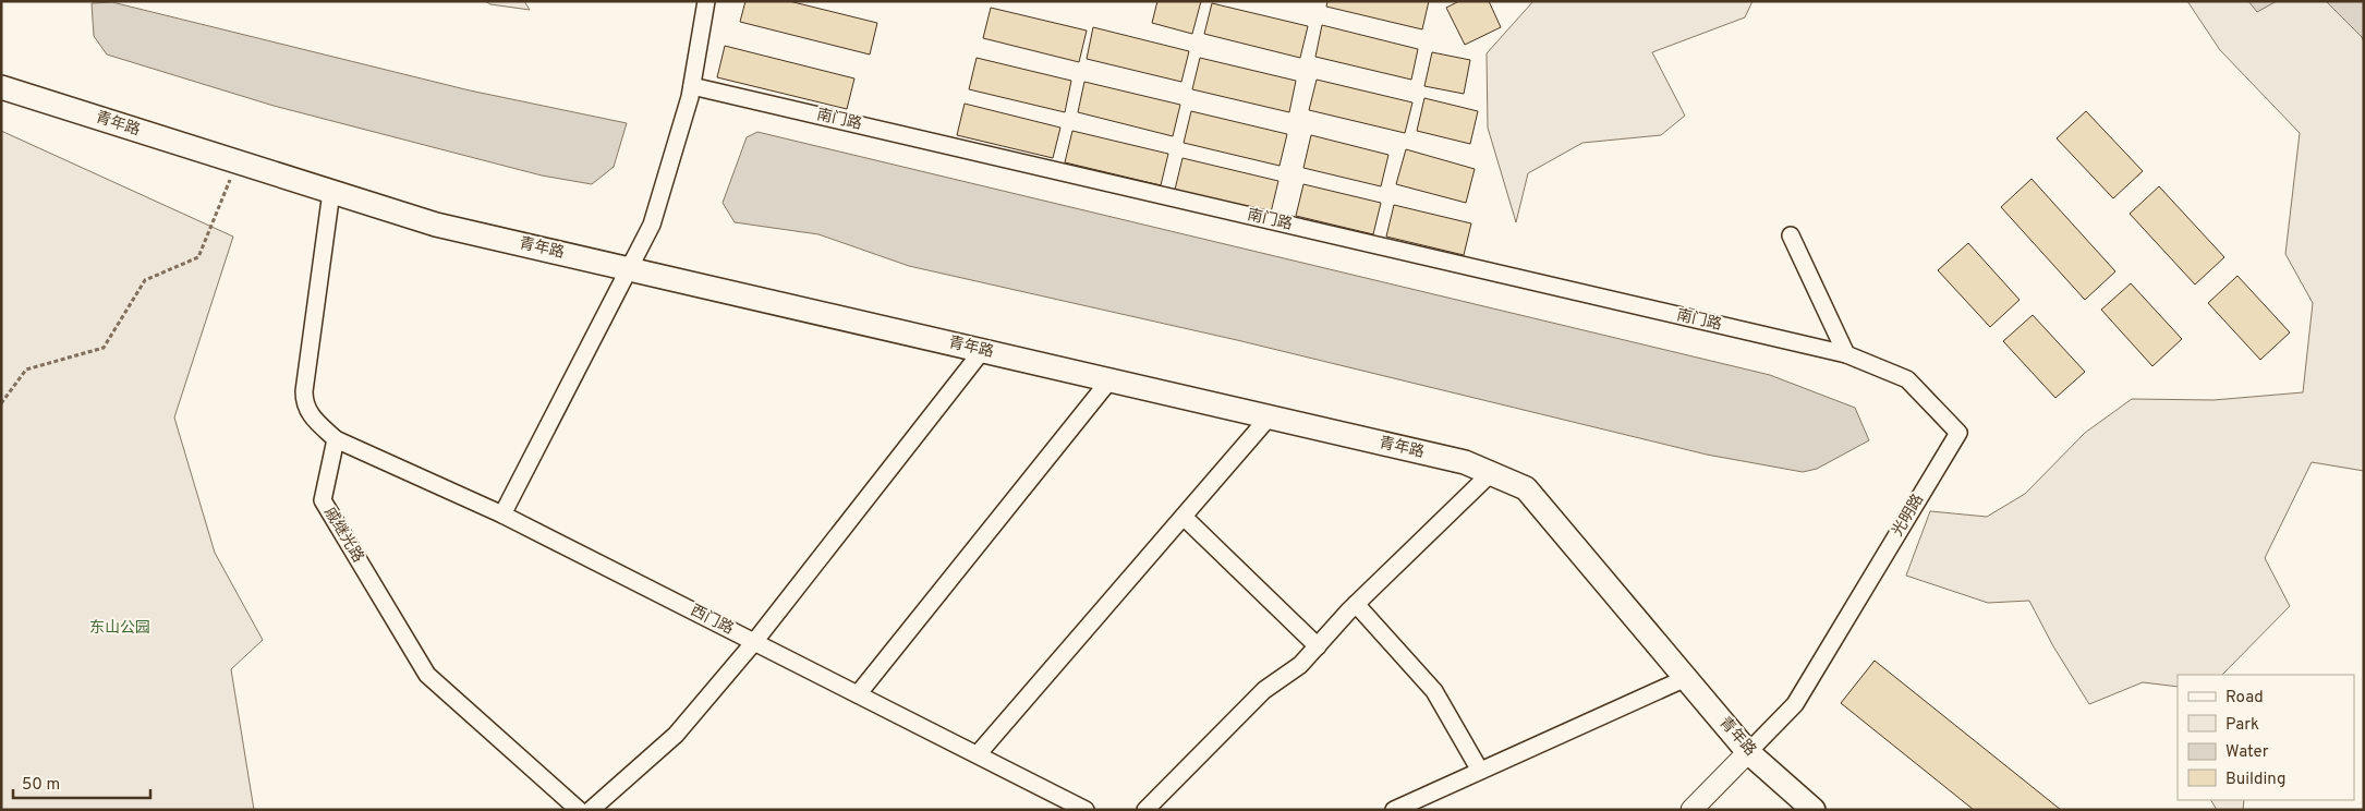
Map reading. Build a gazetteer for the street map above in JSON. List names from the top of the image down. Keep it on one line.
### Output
{"streets":{"main road":["青年路"],"street":["南门路","光明路","戚继光路","西门路"]},"crossings":[["南门路","光明路"],["青年路","光明路"],["戚继光路","西门路"]],"parks":["东山公园"],"legend":["Road","Park","Water","Building"],"scale_bar":"50 m"}
